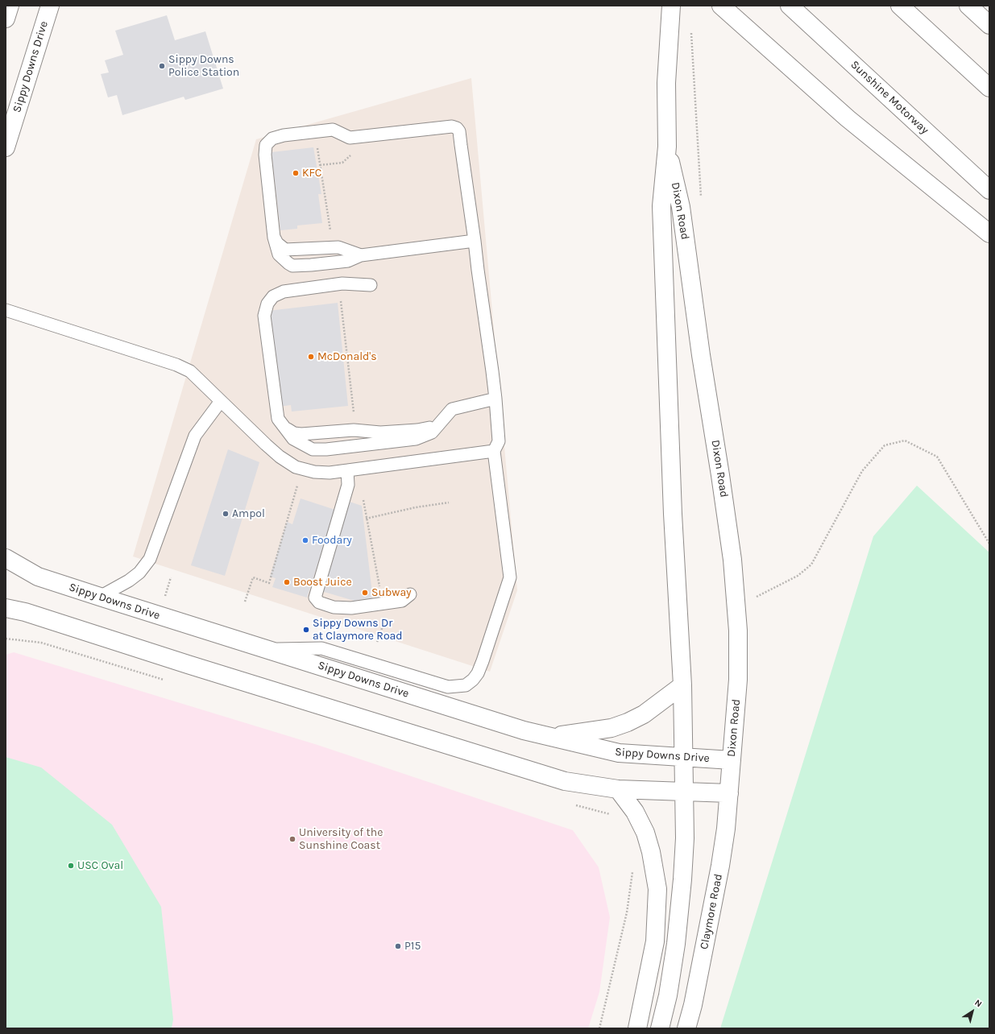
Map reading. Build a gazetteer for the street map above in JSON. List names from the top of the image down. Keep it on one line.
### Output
{"streets":{"main road":["Sippy Downs Drive","Sunshine Motorway","Dixon Road","Claymore Road"]},"crossings":[["Sippy Downs Drive","Dixon Road"],["Dixon Road","Claymore Road"]],"places":["Sippy Downs Police Station","KFC","McDonald's","Ampol","Foodary","Boost Juice","Subway","Sippy Downs Dr at Claymore Road","University of the Sunshine Coast","USC Oval","P15"],"north":"top right"}
